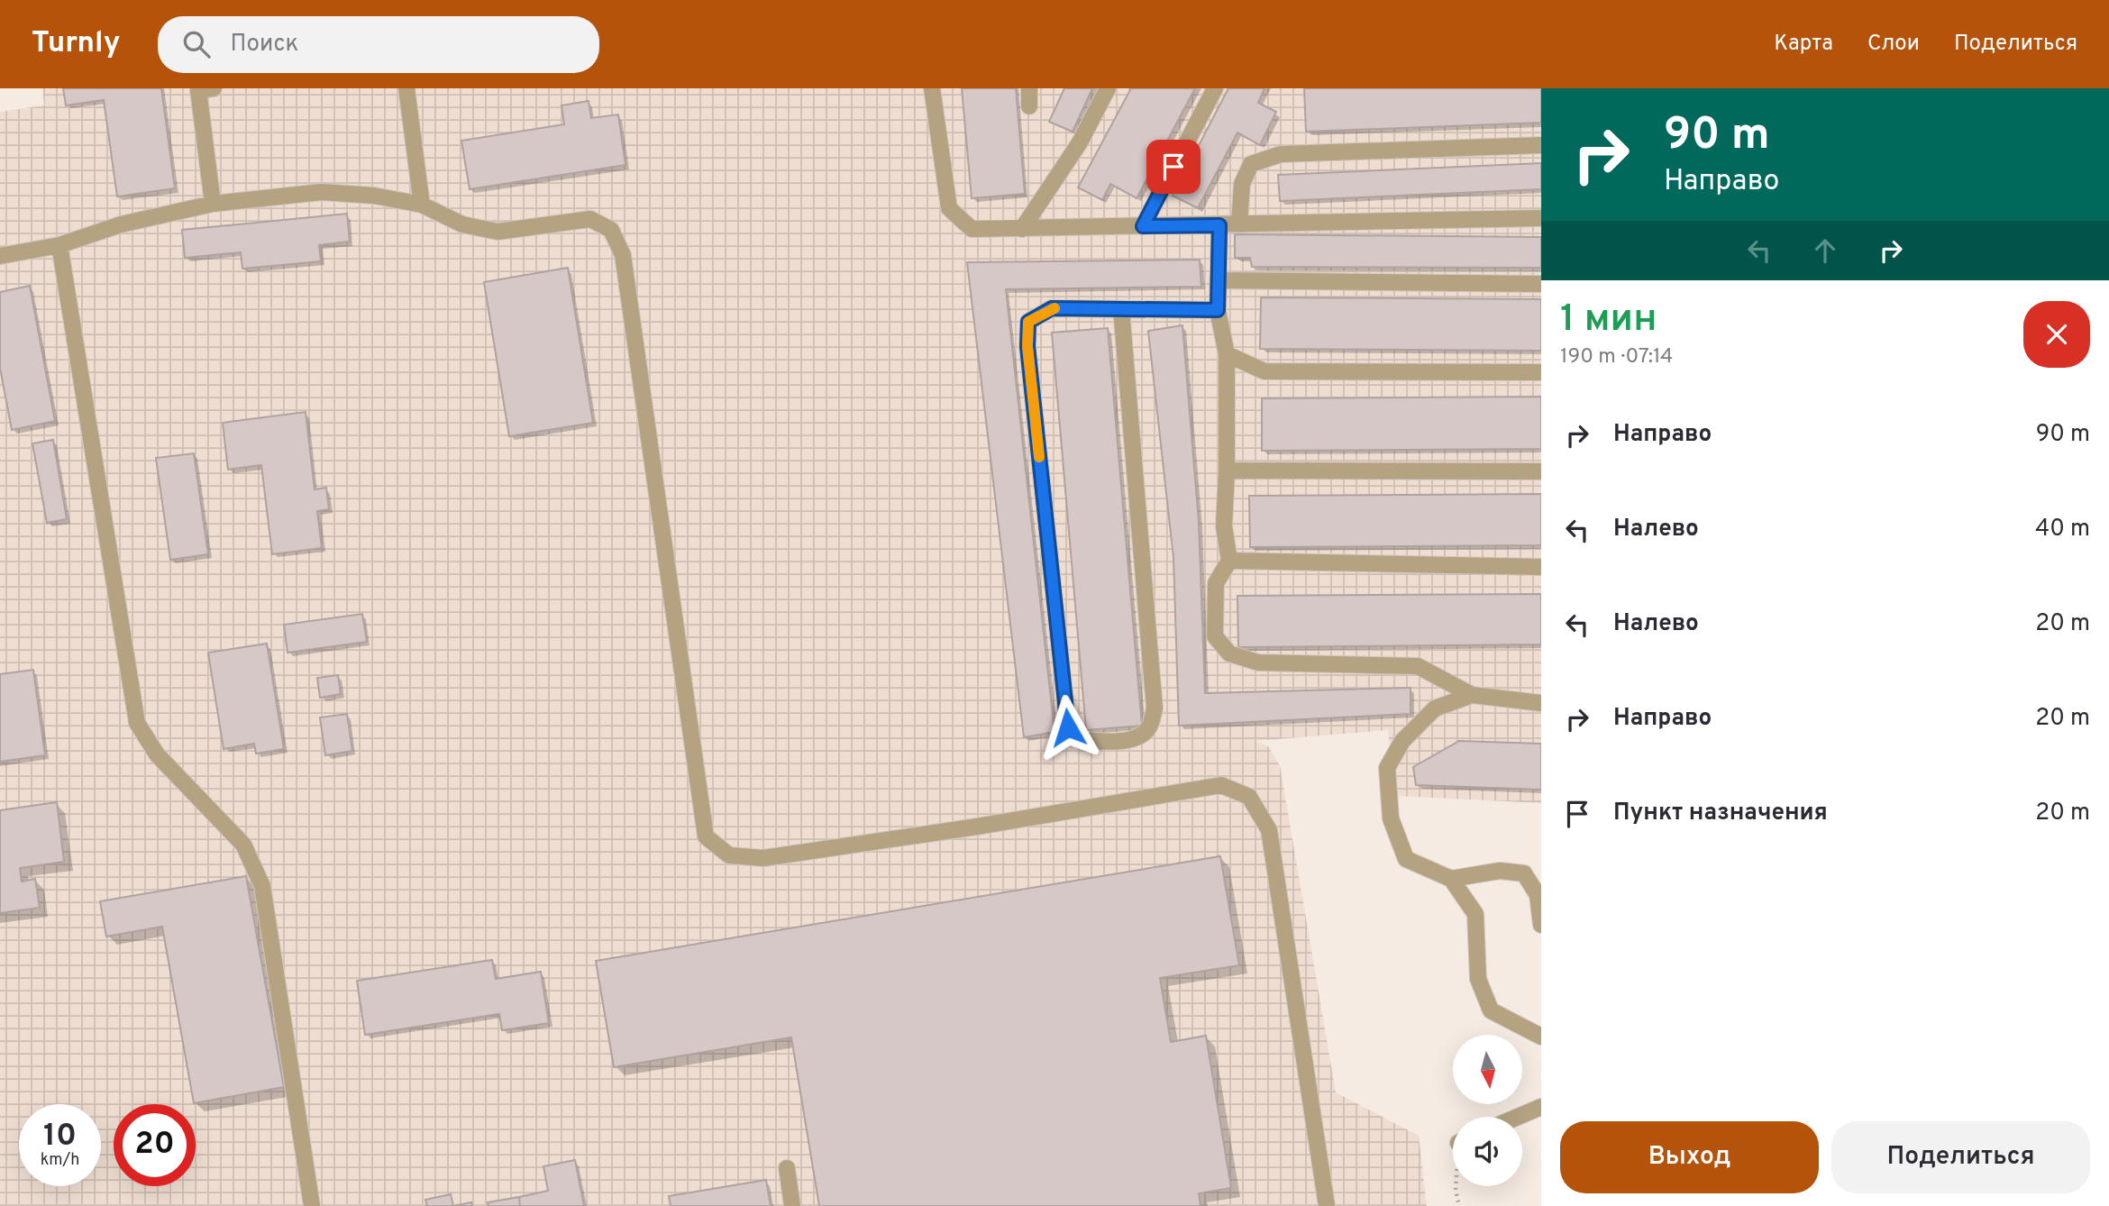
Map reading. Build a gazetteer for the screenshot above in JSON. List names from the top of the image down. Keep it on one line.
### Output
{"north":"bottom","page":{"header":"Turnly","search":"Поиск","nav":["Карта","Слои","Поделиться"],"turn":["90 m","Направо"],"heading":["1 мин","190 m · 07:14"],"list":[{"name":"Направо","value":"90 m"},{"name":"Налево","value":"40 m"},{"name":"Налево","value":"20 m"},{"name":"Направо","value":"20 m"},{"name":"Пункт назначения","value":"20 m"}],"speed":"10 km/h","limit":"20","buttons":["Выход","Поделиться"]}}
